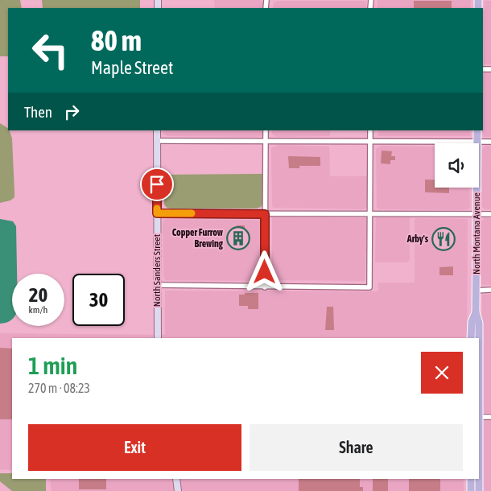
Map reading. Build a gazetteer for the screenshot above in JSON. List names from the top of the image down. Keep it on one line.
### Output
{"streets":{"main road":["North Montana Avenue"],"street":["North Sanders Street"]},"places":{"building":["Copper Furrow Brewing"],"restaurant":["Arby's"]},"page":{"turn":["80 m","Maple Street"],"then":"Then","speed":"20 km/h","limit":"30","heading":["1 min","270 m · 08:23"],"buttons":["Exit","Share"]}}
